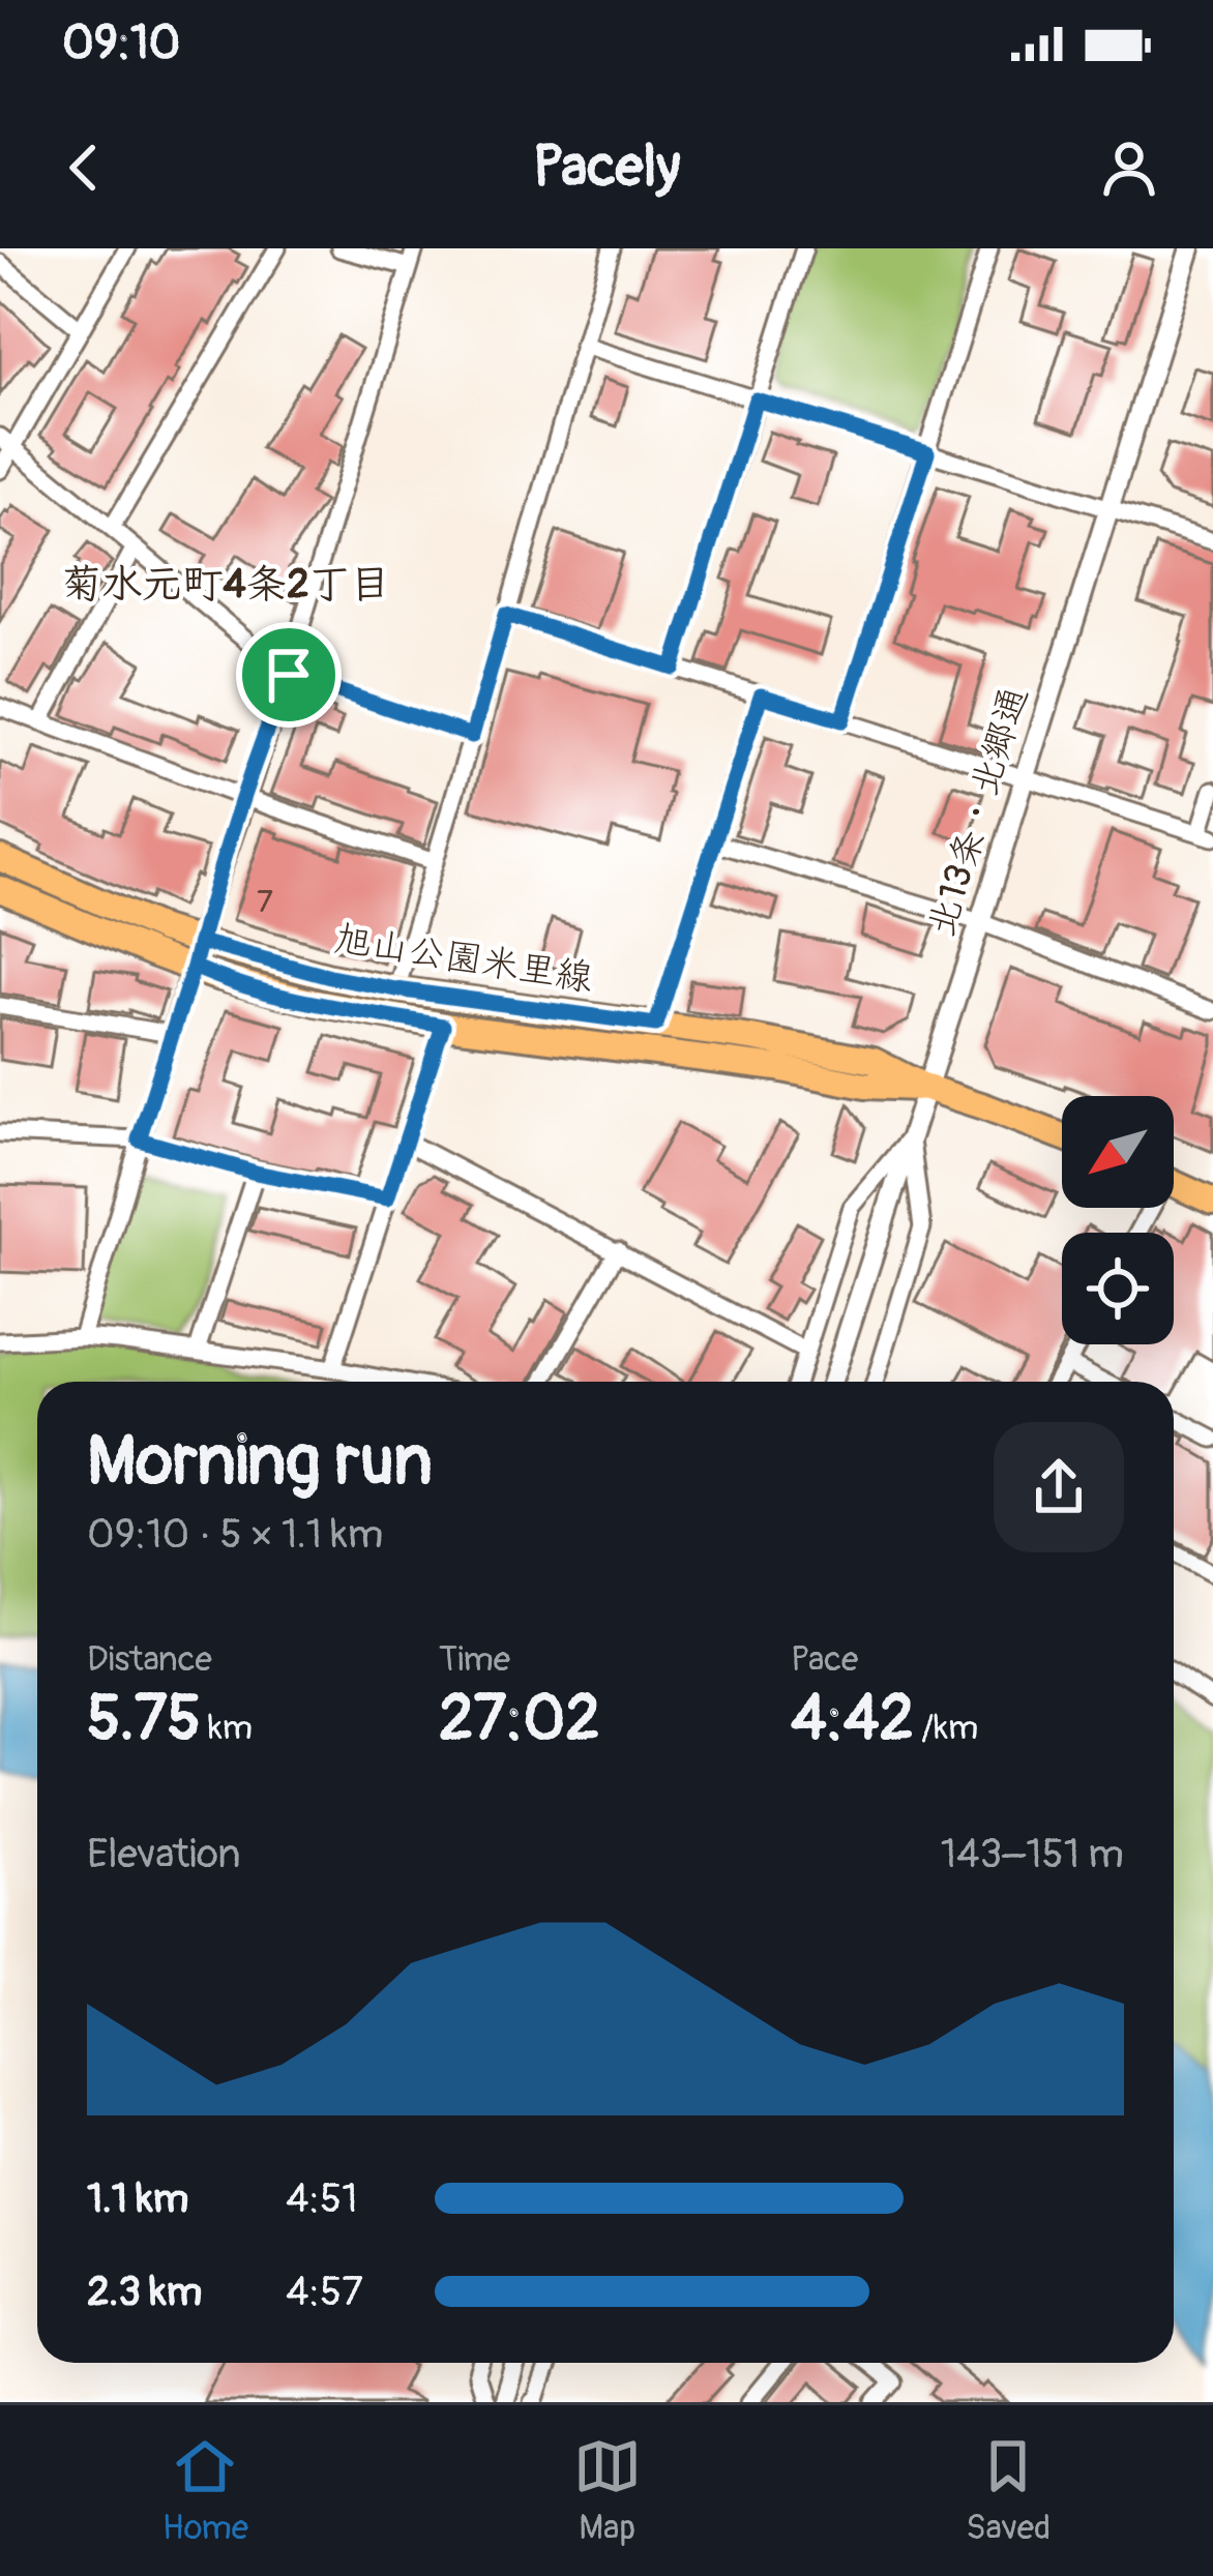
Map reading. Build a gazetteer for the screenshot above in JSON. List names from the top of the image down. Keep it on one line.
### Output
{"streets":{"main road":["旭山公園米里線"],"street":["北13条・北郷通"]},"crossings":[["北13条・北郷通","旭山公園米里線"]],"districts":["菊水元町4条2丁目"],"house_numbers":["7"],"north":"bottom left","page":{"status":"09:10","header":"Pacely","heading":["Morning run","09:10 · 5 × 1.1 km"],"stats":[["Distance","5.75 km"],["Time","27:02"],["Pace","4:42 /km"]],"chart":["Elevation","143–151 m"],"list":[{"name":"1.1 km","note":"4:51"},{"name":"2.3 km","note":"4:57"}],"tabs":["Home","Map","Saved"]}}
